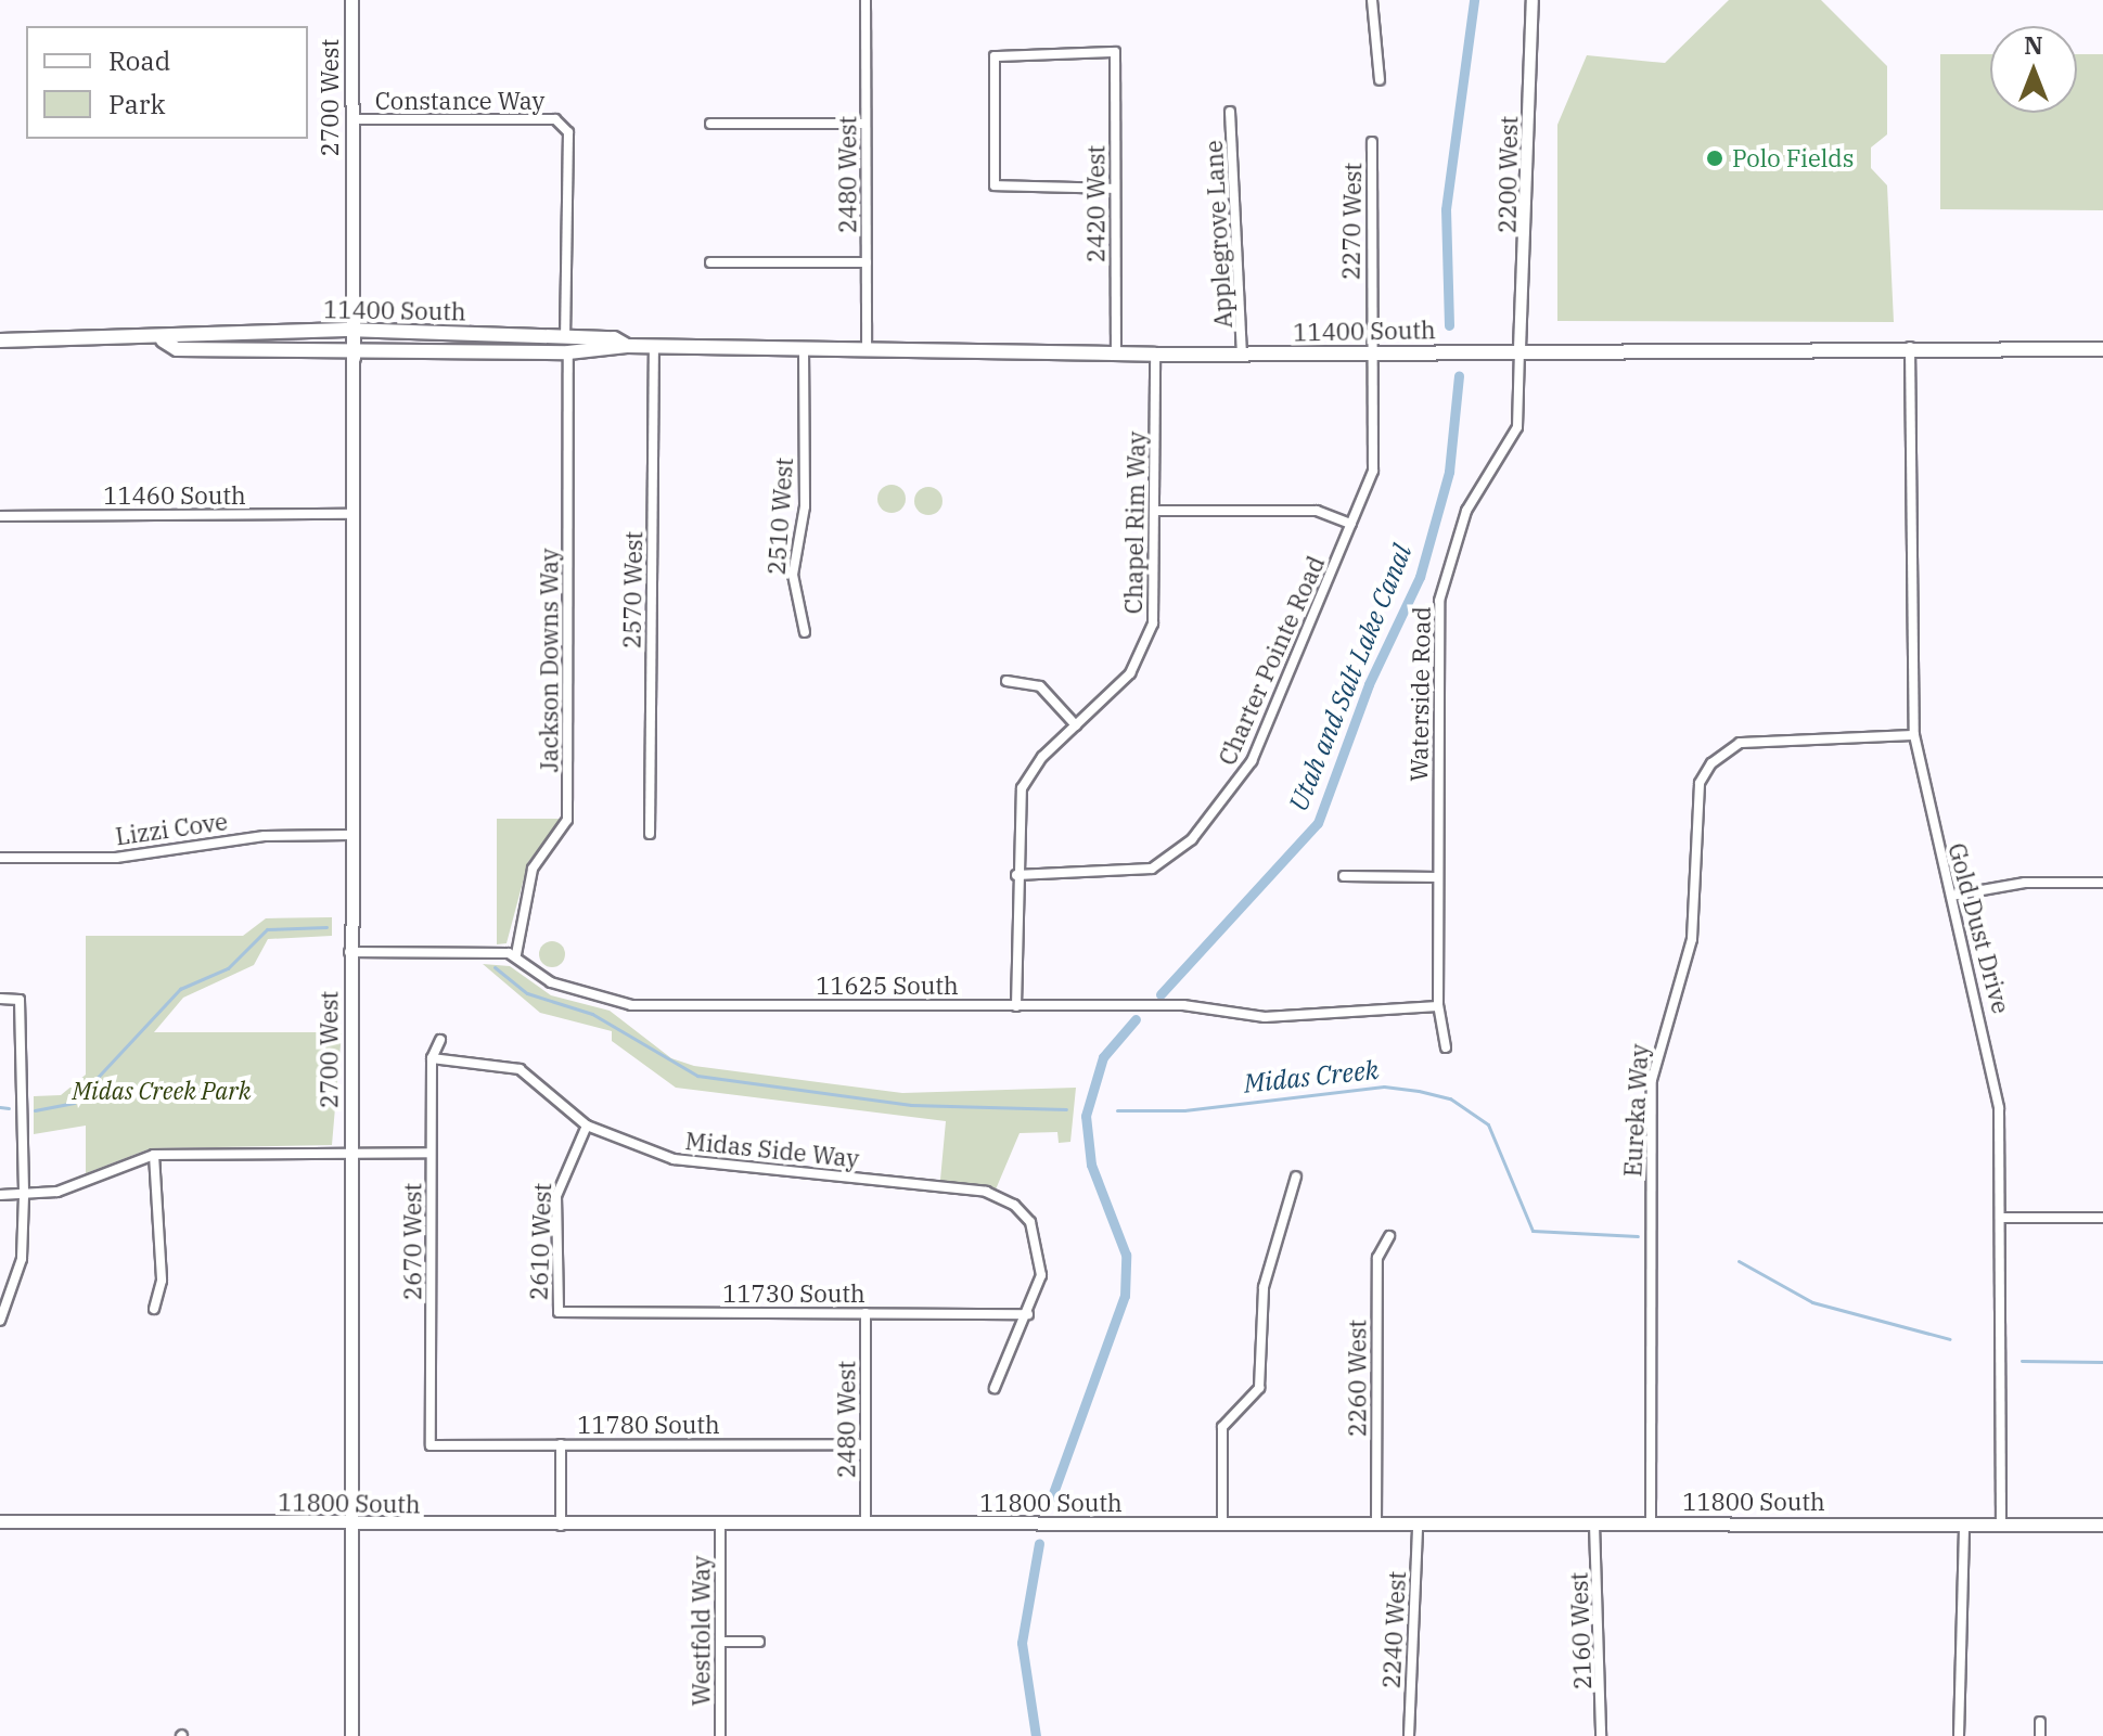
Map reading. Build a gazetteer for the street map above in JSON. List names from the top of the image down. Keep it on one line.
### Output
{"streets":{"main road":["2700 West","11400 South","11800 South"],"street":["Constance Way","2480 West","2200 West","2420 West","2270 West","Applegrove Lane","11460 South","2510 West","Chapel Rim Way","2570 West","Jackson Downs Way","Charter Pointe Road","Waterside Road","Lizzi Cove","Gold Dust Drive","11625 South","Eureka Way","Midas Side Way","2670 West","2610 West","11730 South","2260 West","11780 South","2240 West","Westfold Way","2160 West"]},"crossings":[["2700 West","Constance Way"],["2700 West","11400 South"],["2700 West","11460 South"],["2700 West","Lizzi Cove"],["2700 West","11800 South"],["Constance Way","11400 South"],["2480 West","11400 South"],["2480 West","11730 South"],["2480 West","11780 South"],["2480 West","11800 South"],["2200 West","11400 South"],["2200 West","Waterside Road"],["2420 West","11400 South"],["2270 West","11400 South"],["2270 West","Charter Pointe Road"],["Applegrove Lane","11400 South"],["11400 South","2510 West"],["11400 South","Chapel Rim Way"],["11400 South","2570 West"],["11400 South","Jackson Downs Way"],["11400 South","Charter Pointe Road"],["11400 South","Waterside Road"],["11400 South","Gold Dust Drive"],["Chapel Rim Way","Charter Pointe Road"],["Chapel Rim Way","11625 South"],["Jackson Downs Way","11625 South"],["Waterside Road","11625 South"],["Gold Dust Drive","Eureka Way"],["Gold Dust Drive","11800 South"],["Eureka Way","11800 South"],["Midas Side Way","2670 West"],["Midas Side Way","2610 West"],["Midas Side Way","11730 South"],["2670 West","11780 South"],["2610 West","11730 South"],["2260 West","11800 South"],["11800 South","2240 West"],["11800 South","Westfold Way"],["11800 South","2160 West"]],"water":["Utah and Salt Lake Canal","Midas Creek"],"parks":["Midas Creek Park"],"places":["Polo Fields"],"legend":["Road","Park"],"north":"top"}
